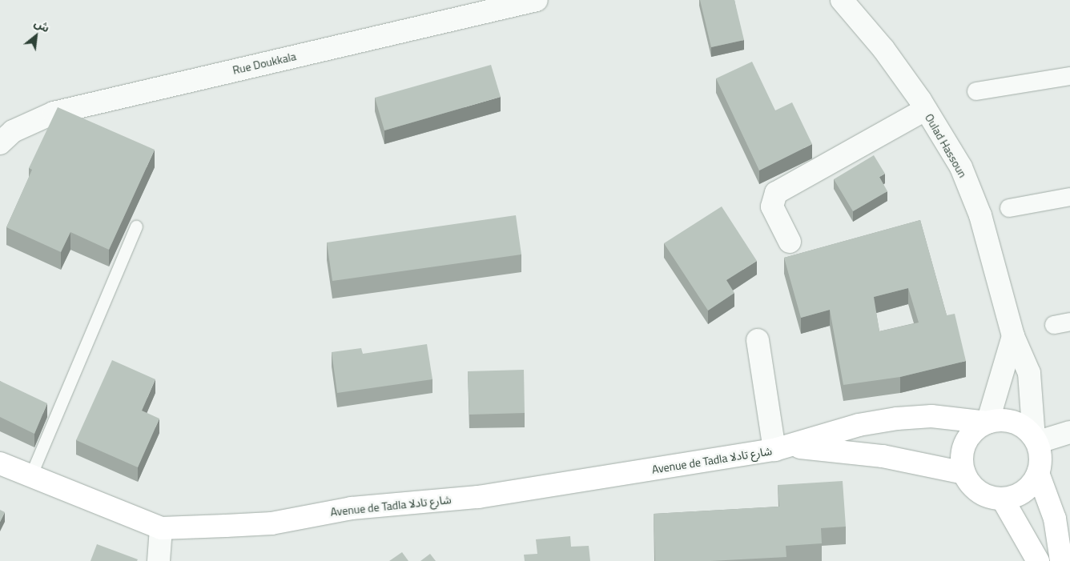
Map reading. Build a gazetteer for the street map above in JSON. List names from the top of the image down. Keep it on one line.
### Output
{"streets":{"main road":["Avenue de Tadla شارع تادلا"],"street":["Rue Doukkala","Oulad Hassoun"]},"crossings":[["Oulad Hassoun","Avenue de Tadla شارع تادلا"]],"north":"top right"}
